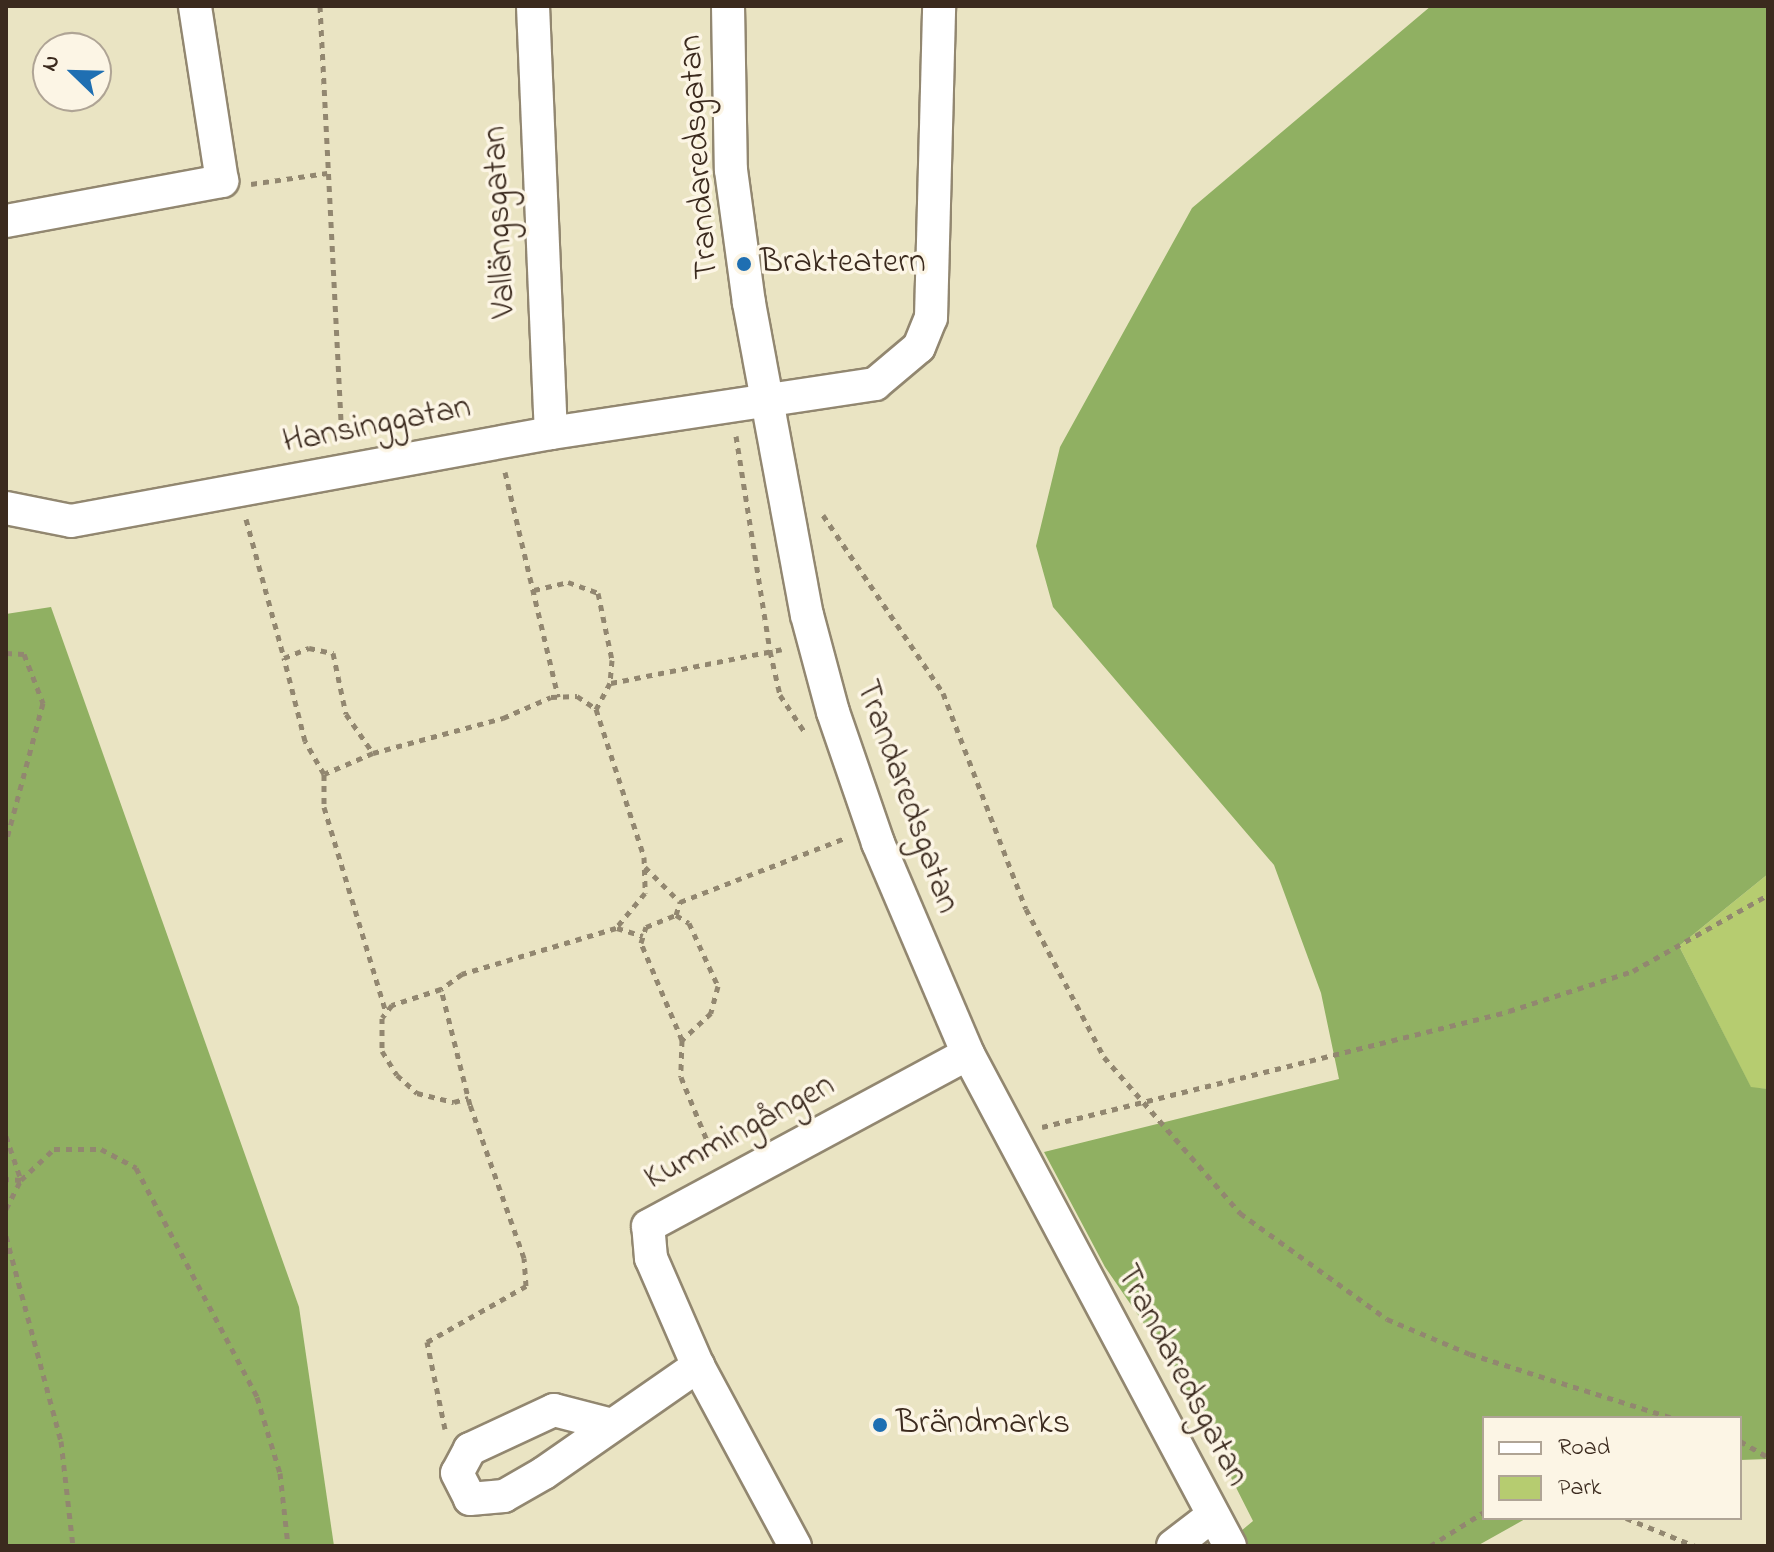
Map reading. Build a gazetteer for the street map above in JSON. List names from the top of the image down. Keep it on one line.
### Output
{"streets":{"street":["Trandaredsgatan","Vallängsgatan","Hansinggatan","Kummingången"]},"crossings":[["Trandaredsgatan","Hansinggatan"],["Trandaredsgatan","Kummingången"],["Vallängsgatan","Hansinggatan"]],"places":["Brakteatern","Brändmarks"],"legend":["Road","Park"],"north":"top left"}
